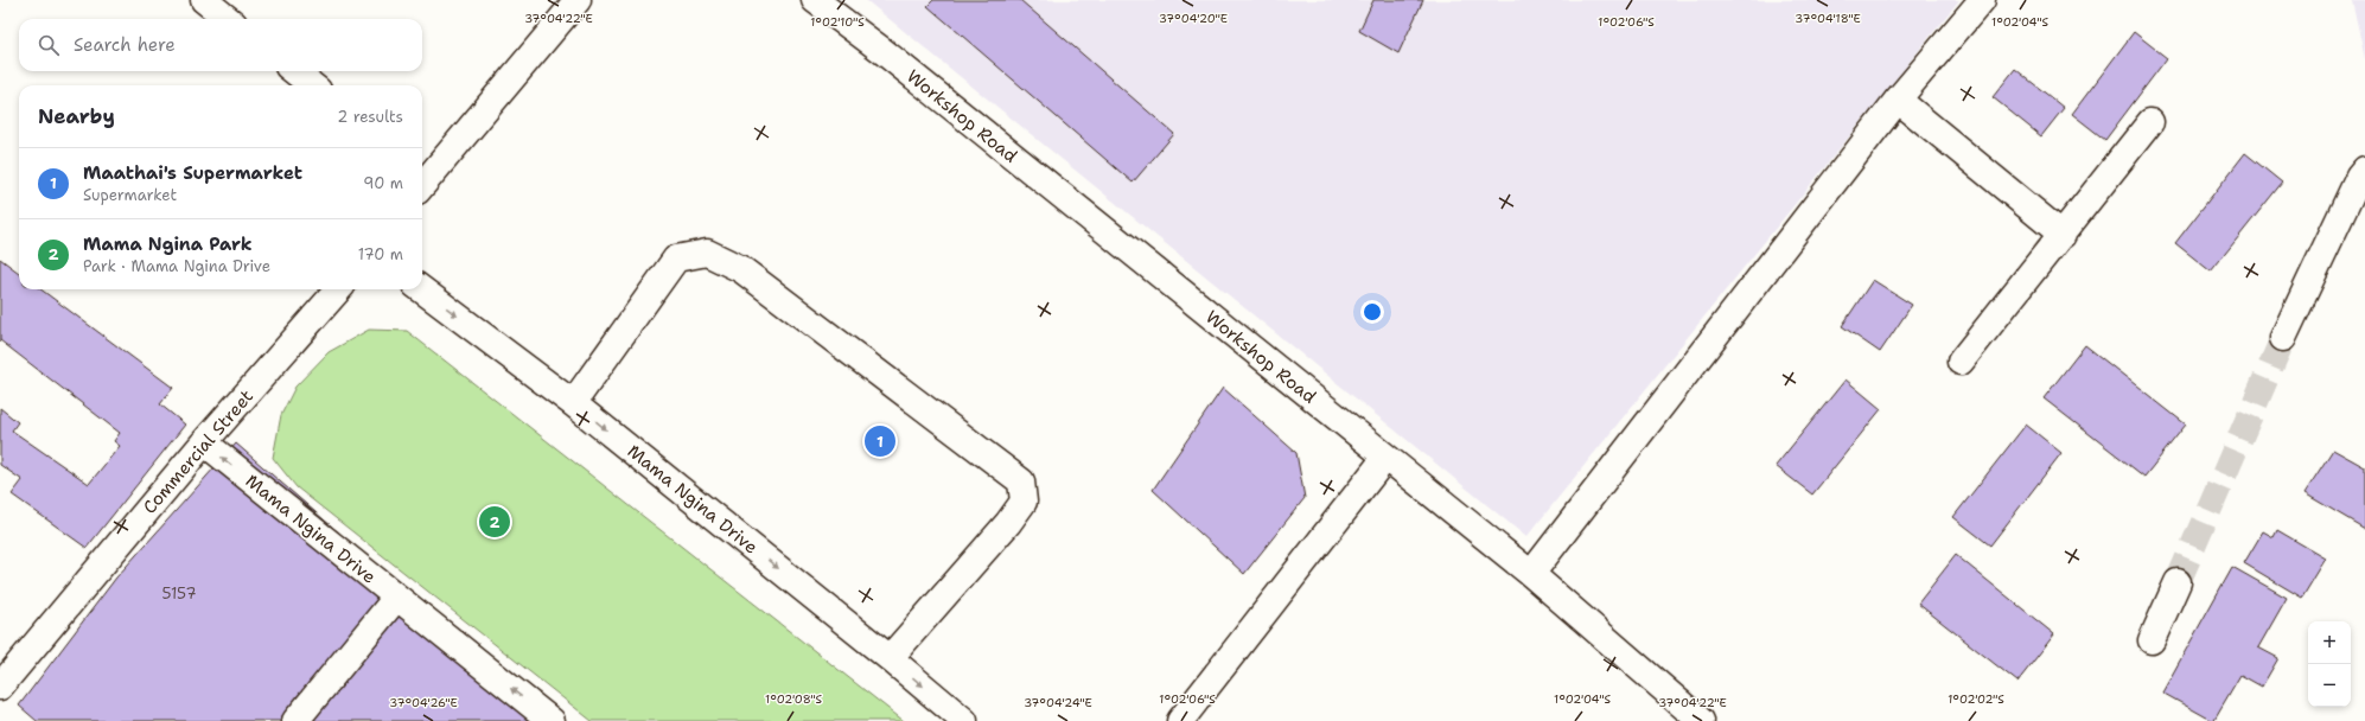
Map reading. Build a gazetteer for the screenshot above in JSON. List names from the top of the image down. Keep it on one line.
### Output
{"streets":{"street":["Workshop Road","Commercial Street","Mama Ngina Drive"]},"crossings":[["Commercial Street","Mama Ngina Drive"]],"house_numbers":["5157"],"page":{"search":"Search here","heading":["Nearby","2 results"],"list":[{"mark":"1","name":"Maathai's Supermarket","note":"Supermarket","value":"90 m"},{"mark":"2","name":"Mama Ngina Park","note":"Park · Mama Ngina Drive","value":"170 m"}],"pins":["1","2"],"map_buttons":["+","−"]},"coordinates":["37°04'22\"E","37°04'20\"E","37°04'18\"E","1°02'10\"S","1°02'06\"S","1°02'04\"S","1°02'08\"S","1°02'02\"S","37°04'26\"E","37°04'24\"E"]}
